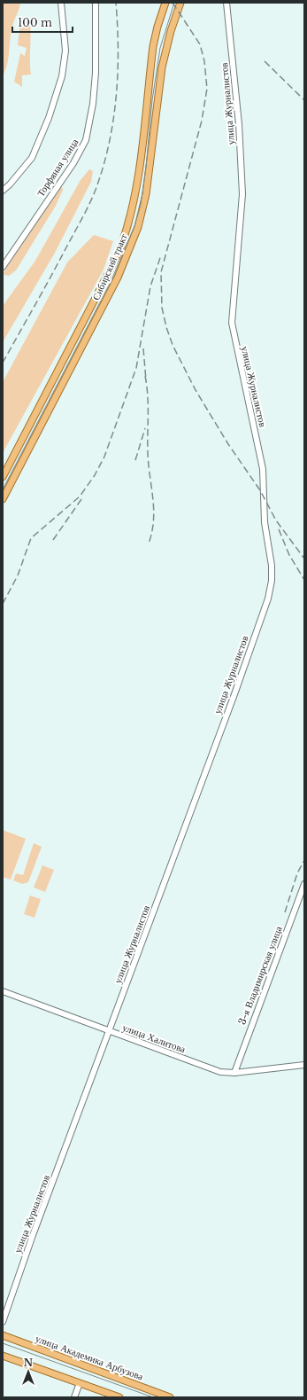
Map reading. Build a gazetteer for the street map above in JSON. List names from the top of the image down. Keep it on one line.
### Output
{"streets":{"main road":["Сибирский тракт","улица Академика Арбузова"],"street":["улица Журналистов","Торфяная улица","3-я Владимирская улица","улица Халитова"]},"crossings":[["улица Журналистов","улица Халитова"],["3-я Владимирская улица","улица Халитова"]],"scale_bar":"100 m","north":"top"}
